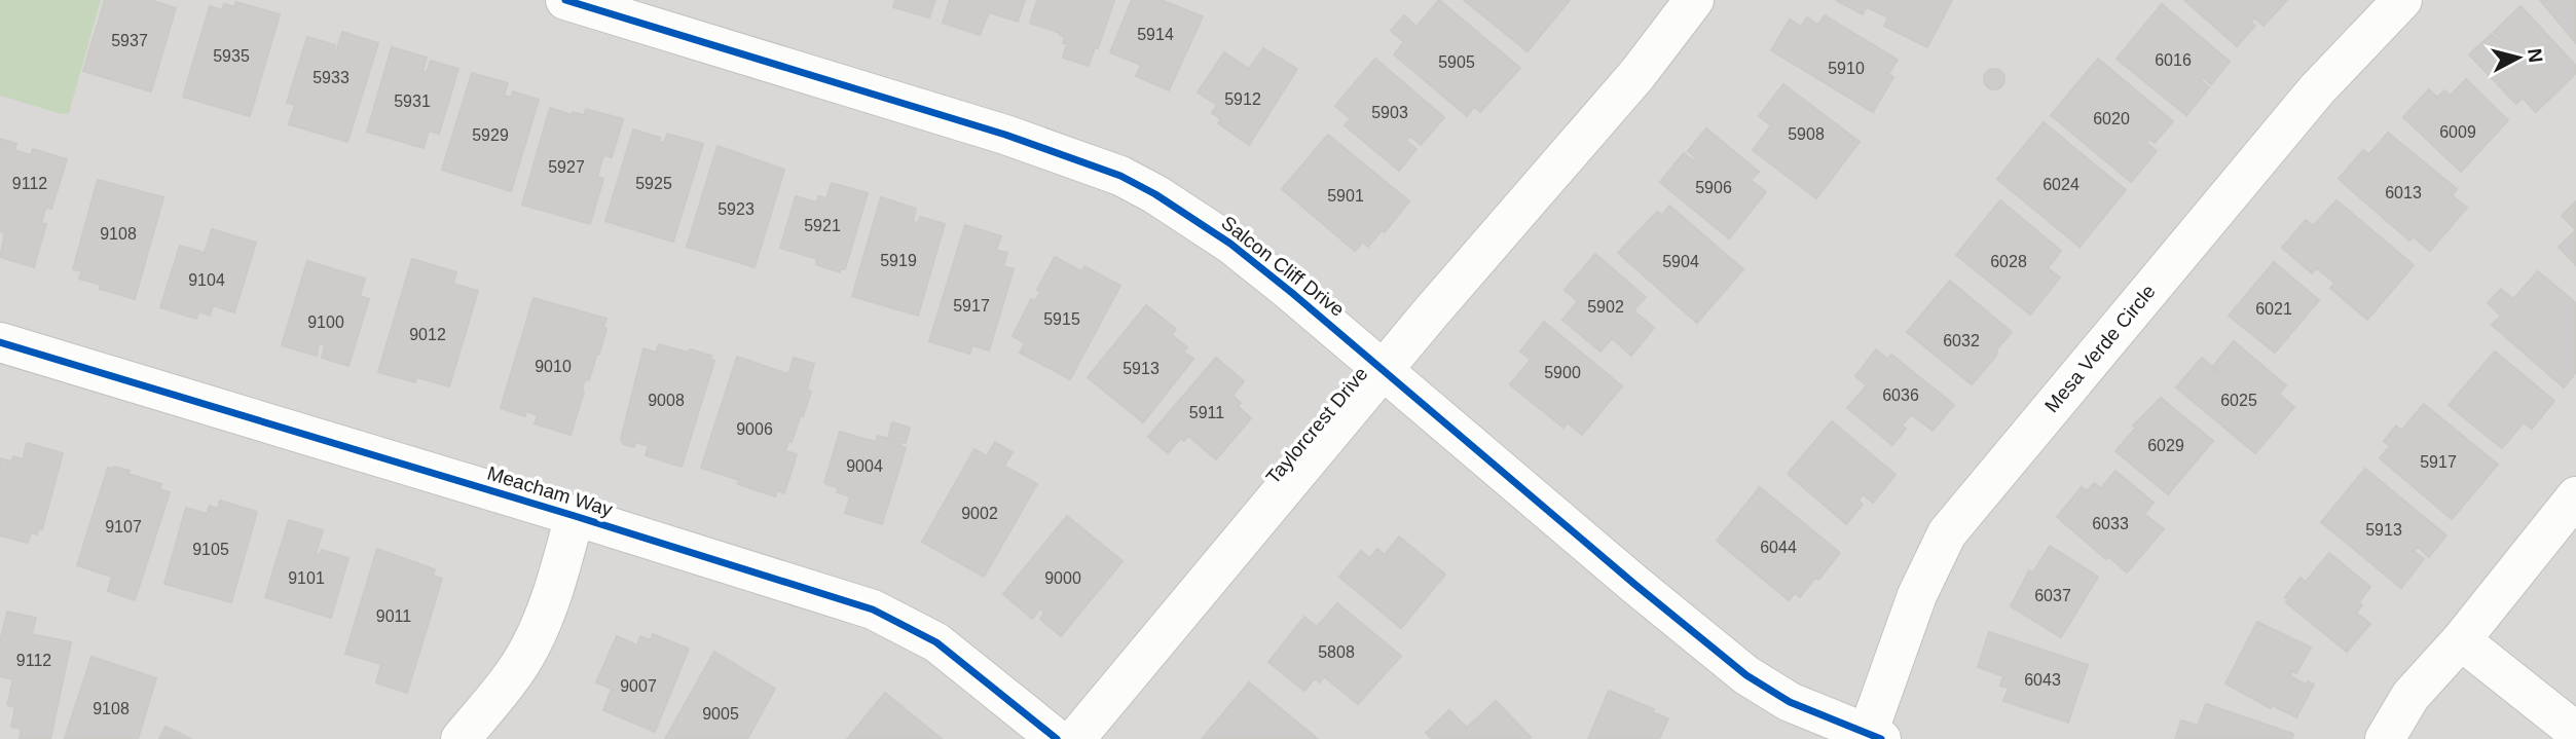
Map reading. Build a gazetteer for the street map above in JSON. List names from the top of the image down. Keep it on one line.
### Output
{"streets":{"street":["Salcon Cliff Drive","Mesa Verde Circle","Taylorcrest Drive","Meacham Way"]},"crossings":[["Salcon Cliff Drive","Mesa Verde Circle"],["Salcon Cliff Drive","Taylorcrest Drive"]],"house_numbers":["5914","5937","5935","6016","5905","5910","5933","5912","5931","5903","6020","6009","5908","5929","5927","9112","5925","6024","5906","6013","5901","5923","5921","9108","5919","5904","6028","9104","5917","5902","6021","5915","9100","9012","6032","9010","5913","5900","6036","9008","6025","5911","9006","6029","5917","9004","9002","6033","9107","5913","6044","9105","9101","9000","6037","9011","5808","9112","6043","9007","9108","9005"],"north":"right"}
